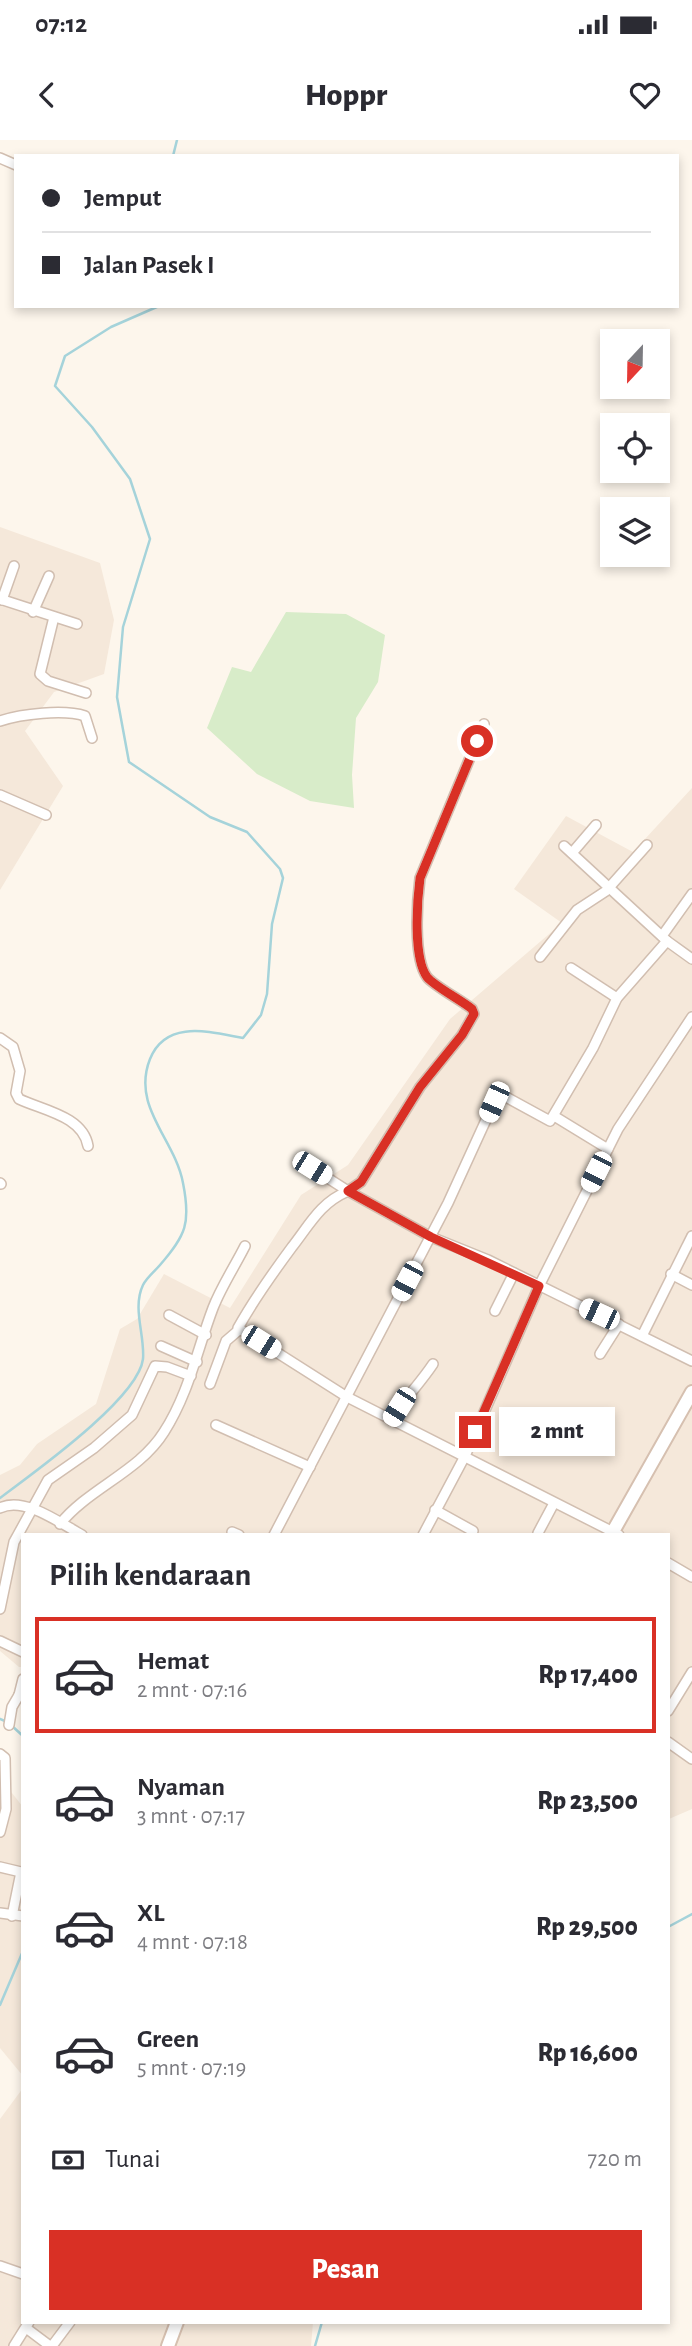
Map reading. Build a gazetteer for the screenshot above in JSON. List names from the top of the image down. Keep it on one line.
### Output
{"north":"bottom","page":{"status":"07:12","header":"Hoppr","banner":["Jemput","Jalan Pasek I"],"bubble":"2 mnt","heading":"Pilih kendaraan","list":[{"name":"Hemat","note":"2 mnt · 07:16","value":"Rp 17,400"},{"name":"Nyaman","note":"3 mnt · 07:17","value":"Rp 23,500"},{"name":"XL","note":"4 mnt · 07:18","value":"Rp 29,500"},{"name":"Green","note":"5 mnt · 07:19","value":"Rp 16,600"}],"pay":["Tunai","720 m"],"buttons":"Pesan"}}
